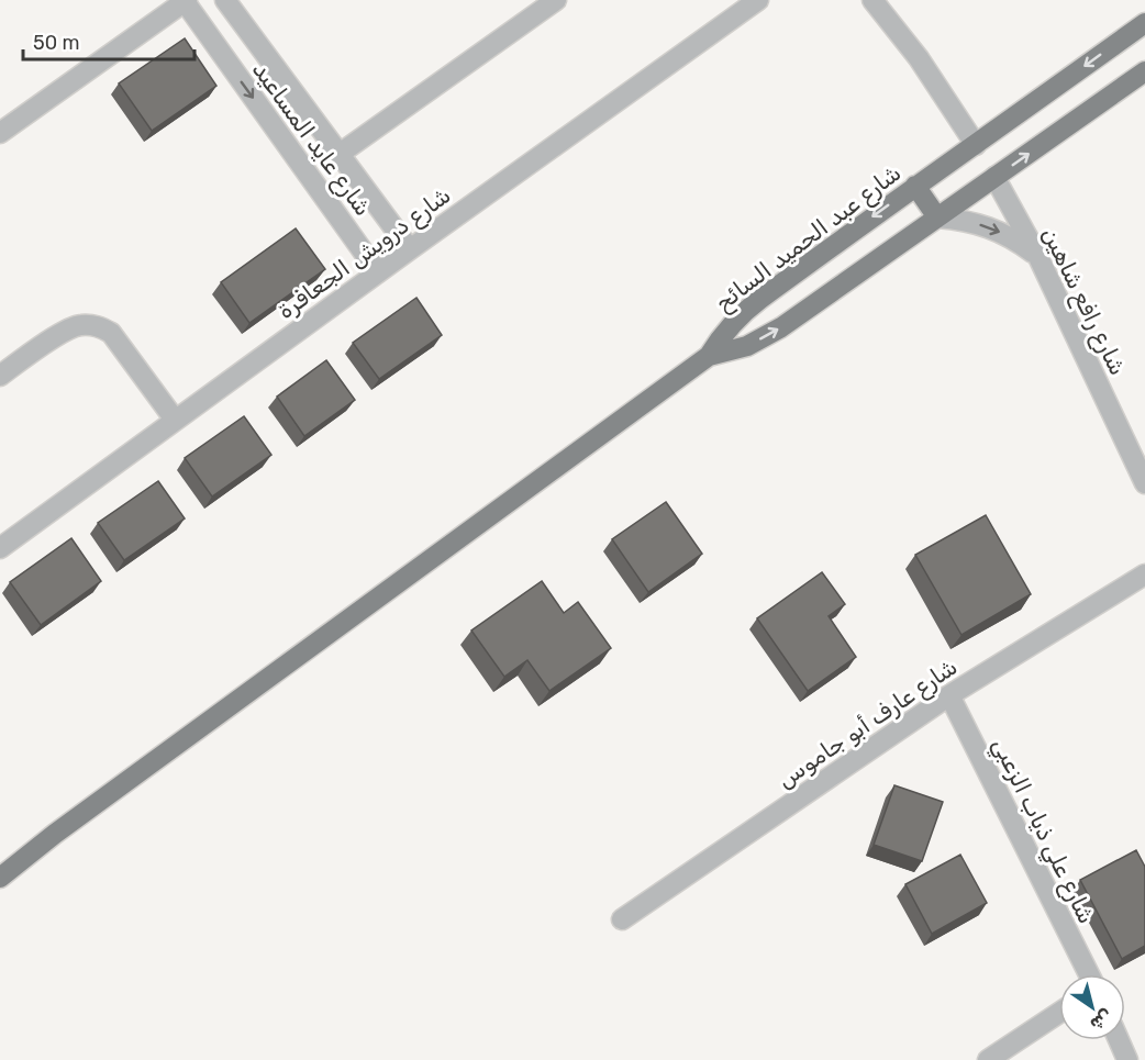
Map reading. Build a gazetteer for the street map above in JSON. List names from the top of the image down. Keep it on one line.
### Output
{"streets":{"main road":["شارع عبد الحميد السائح"],"street":["شارع عايد المساعيد","شارع درويش الجعافرة","شارع رافع شاهين","شارع عارف أبو جاموس","شارع علي ذياب الزعبي"]},"crossings":[["شارع عايد المساعيد","شارع درويش الجعافرة"],["شارع عبد الحميد السائح","شارع رافع شاهين"],["شارع عارف أبو جاموس","شارع علي ذياب الزعبي"]],"scale_bar":"50 m","north":"bottom right"}
